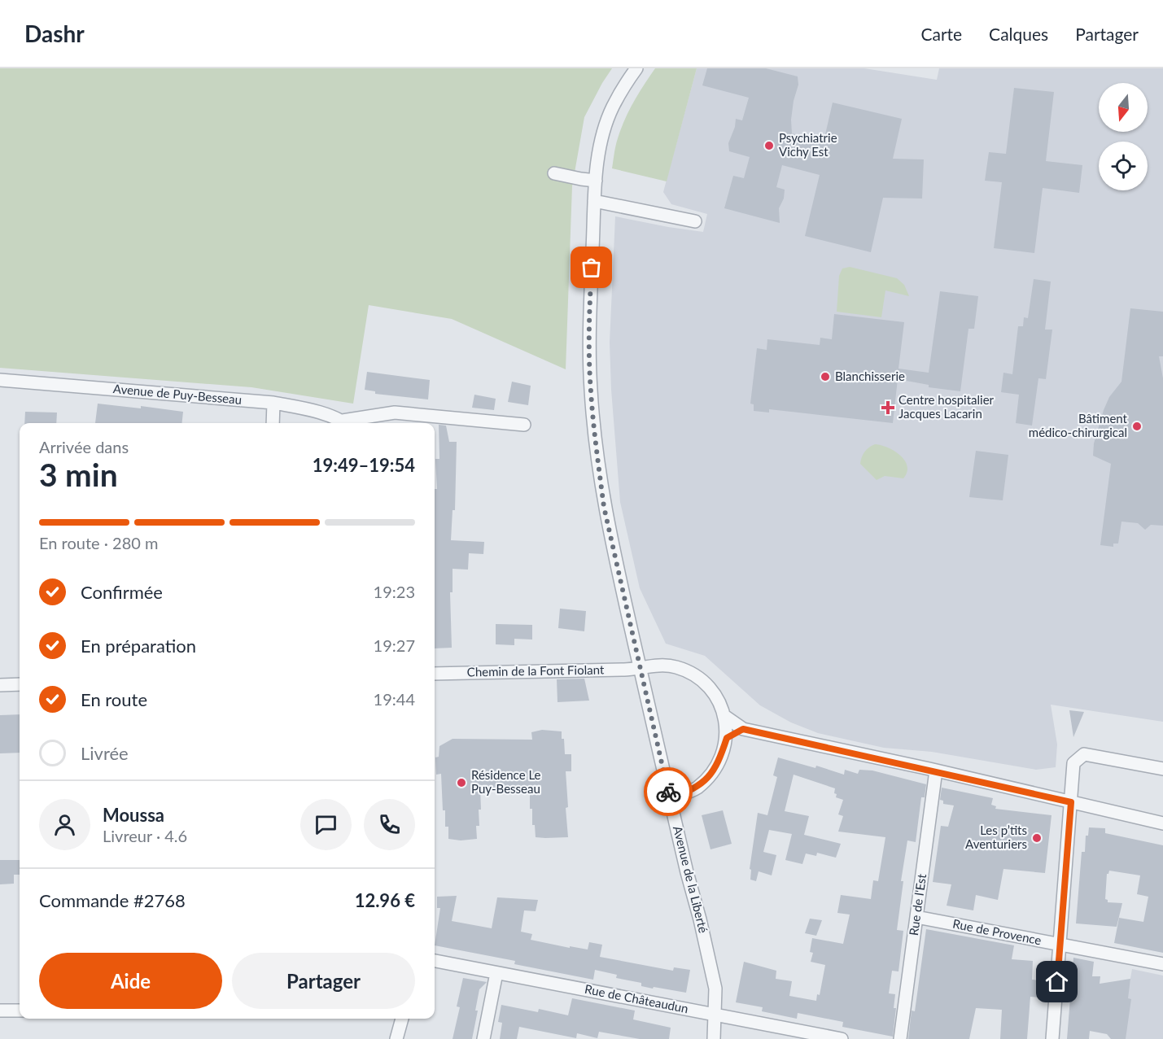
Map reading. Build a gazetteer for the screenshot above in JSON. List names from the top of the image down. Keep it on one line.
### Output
{"streets":{"street":["Avenue de Puy-Besseau","Chemin de la Font Fiolant","Avenue de la Liberté","Rue de l'Est","Rue de Provence","Rue de Châteaudun"]},"crossings":[["Chemin de la Font Fiolant","Avenue de la Liberté"],["Avenue de la Liberté","Rue de Châteaudun"],["Rue de l'Est","Rue de Provence"]],"places":{"other":["Psychiatrie Vichy Est","Blanchisserie","Bâtiment médico-chirurgical","Résidence Le Puy-Besseau","Les p’tits Aventuriers"],"health":["Centre hospitalier Jacques Lacarin"]},"north":"bottom","page":{"header":"Dashr","nav":["Carte","Calques","Partager"],"heading":["3 min","Arrivée dans","19:49–19:54"],"panel":["Moussa","Livreur · 4.6","Commande #2768","12.96 €"],"bar":"En route · 280 m","list":[["Confirmée","19:23"],["En préparation","19:27"],["En route","19:44"],"Livrée"],"buttons":["Aide","Partager"]}}
